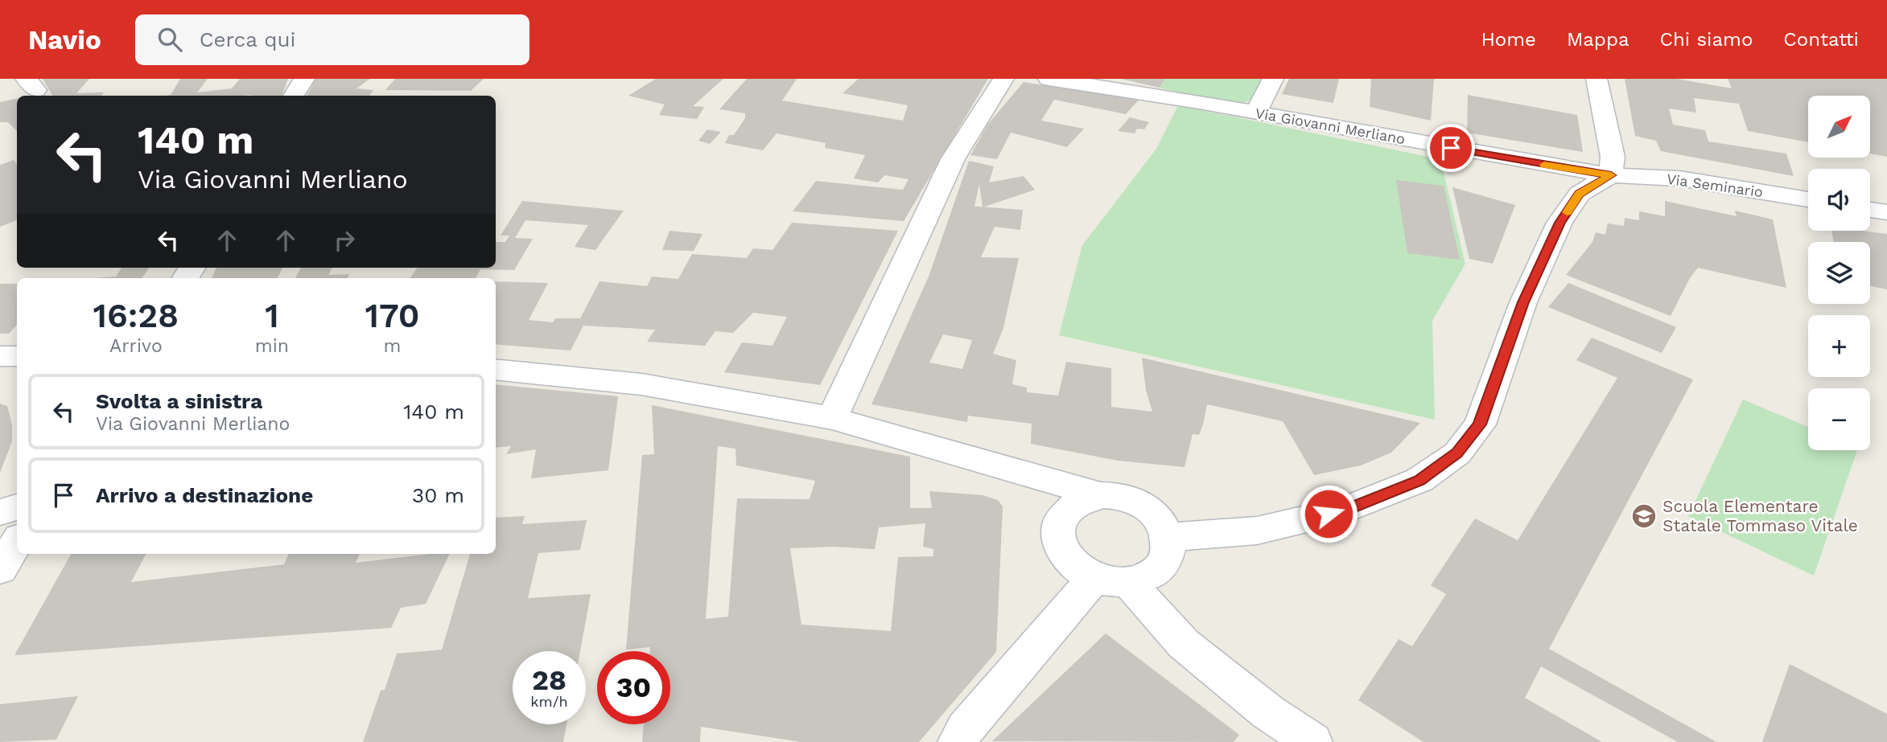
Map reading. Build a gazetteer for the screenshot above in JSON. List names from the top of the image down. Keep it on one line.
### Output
{"streets":{"street":["Via Giovanni Merliano","Via Seminario"]},"crossings":[["Via Giovanni Merliano","Via Seminario"]],"places":{"school or university":["Scuola Elementare Statale Tommaso Vitale"]},"north":"top right","page":{"header":"Navio","search":"Cerca qui","nav":["Home","Mappa","Chi siamo","Contatti"],"map_buttons":["+","−"],"turn":["140 m","Via Giovanni Merliano"],"eta":["16:28","Arrivo","1","min","170","m"],"list":[{"name":"Svolta a sinistra","note":"Via Giovanni Merliano","value":"140 m"},{"name":"Arrivo a destinazione","value":"30 m"}],"speed":"28 km/h","limit":"30"}}
